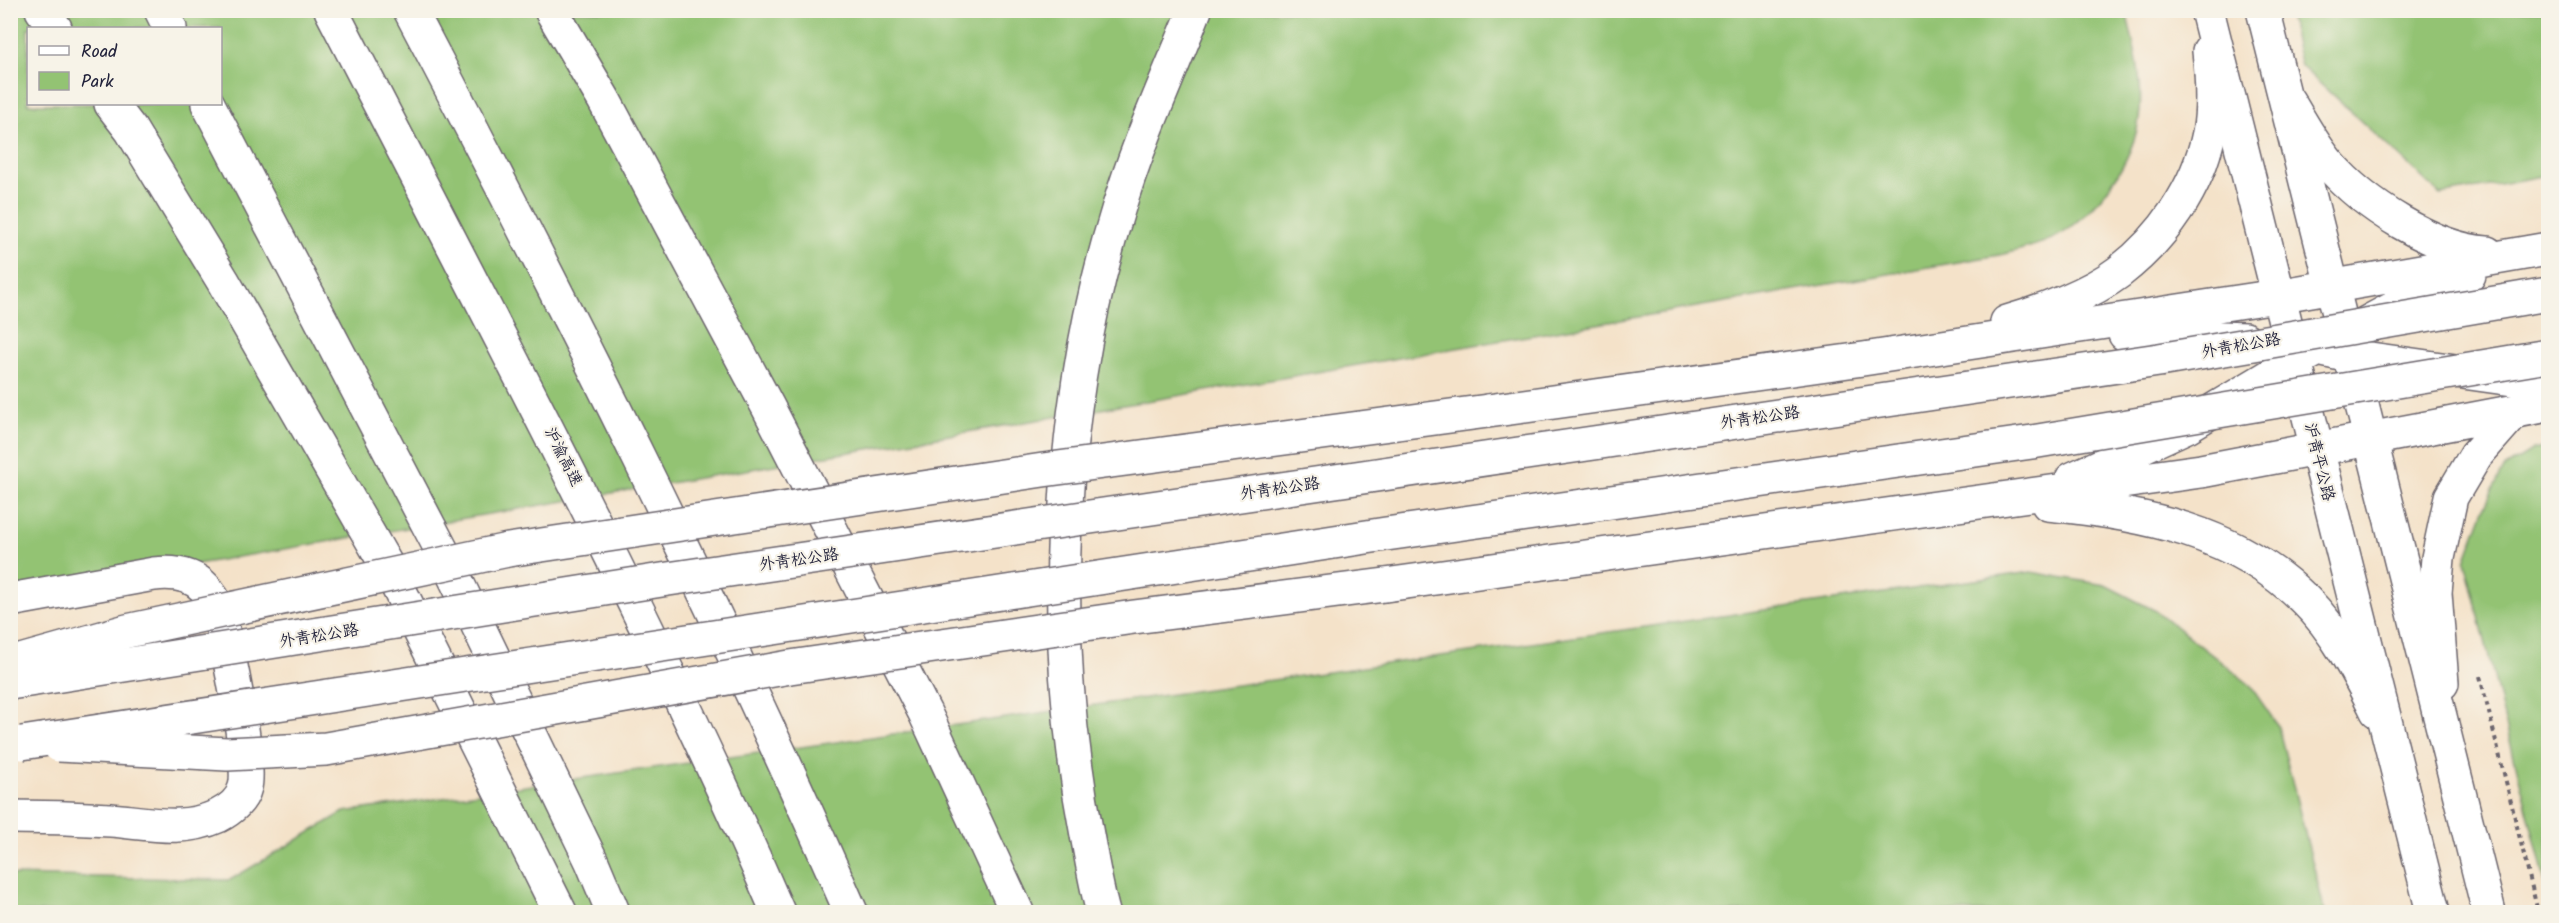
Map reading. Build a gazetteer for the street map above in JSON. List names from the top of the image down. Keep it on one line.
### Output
{"streets":{"main road":["外青松公路","沪渝高速","沪青平公路"]},"legend":["Road","Park"]}
